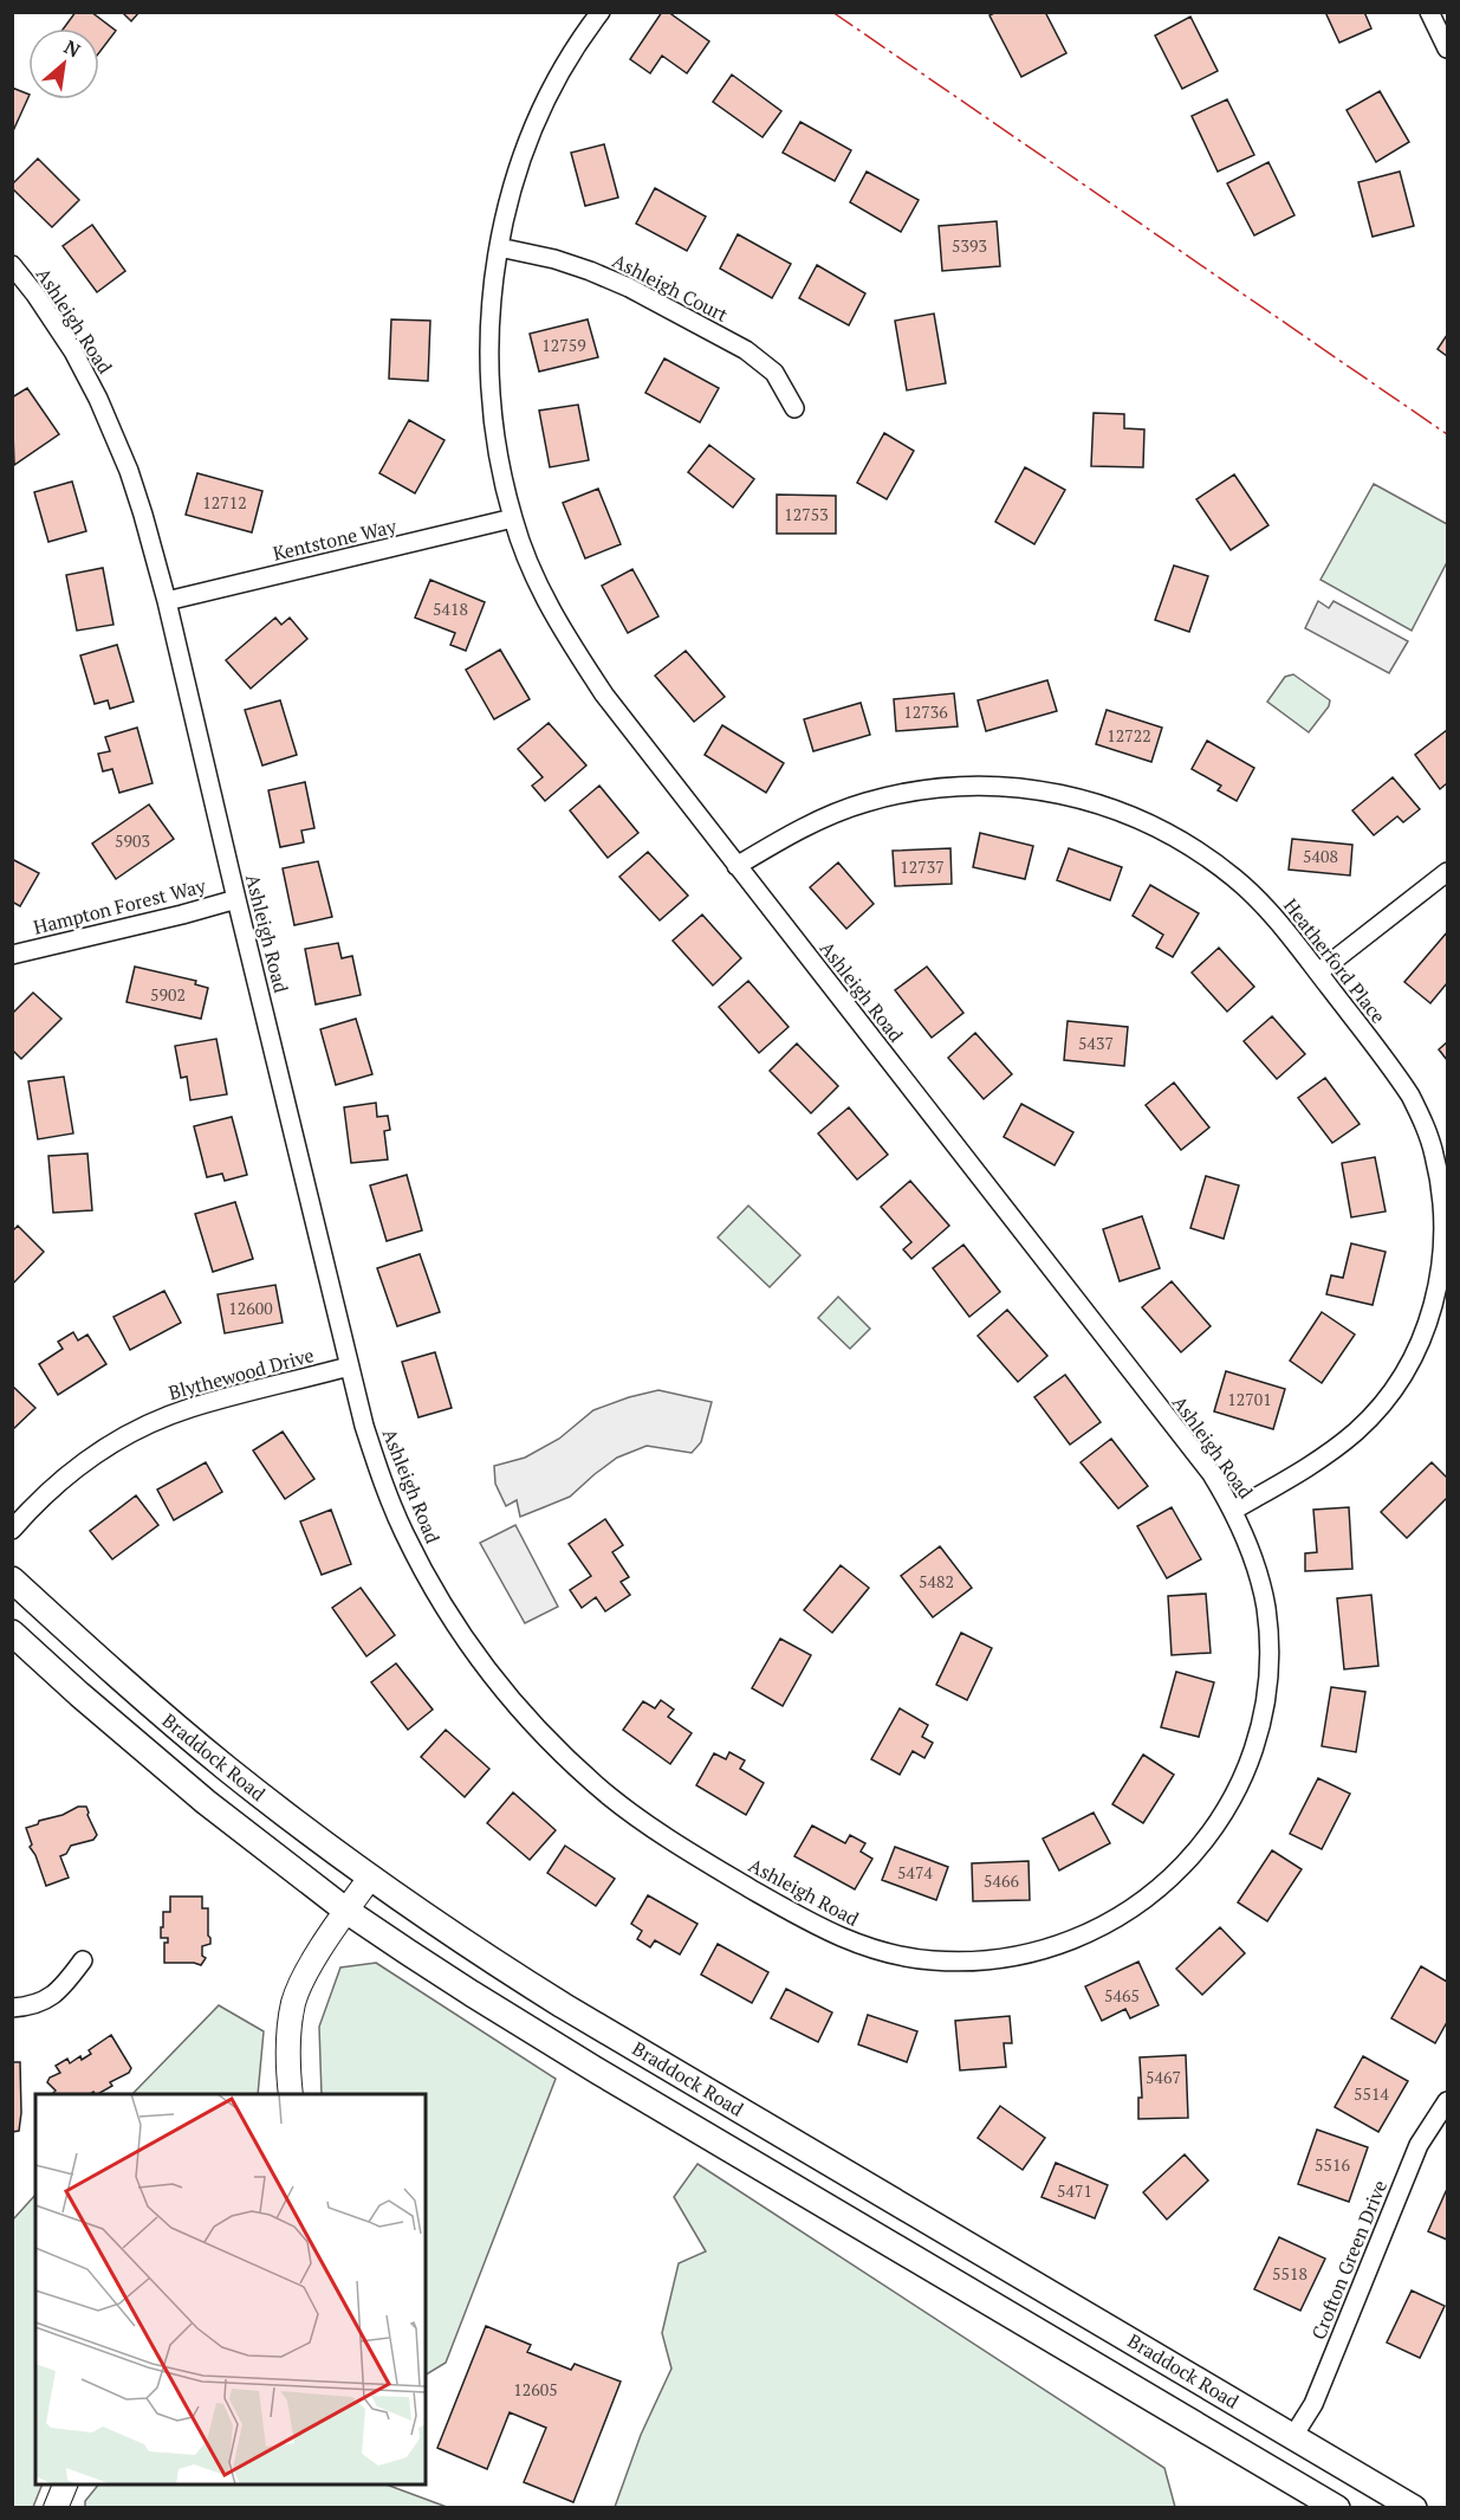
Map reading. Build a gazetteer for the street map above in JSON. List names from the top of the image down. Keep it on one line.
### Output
{"streets":{"main road":["Braddock Road"],"street":["Ashleigh Court","Ashleigh Road","Kentstone Way","Hampton Forest Way","Heatherford Place","Blythewood Drive","Crofton Green Drive"]},"crossings":[["Ashleigh Court","Ashleigh Road"],["Ashleigh Road","Kentstone Way"],["Ashleigh Road","Hampton Forest Way"],["Ashleigh Road","Heatherford Place"],["Ashleigh Road","Blythewood Drive"],["Braddock Road","Crofton Green Drive"]],"house_numbers":["5393","12759","12712","12753","5418","12736","12722","5903","5408","12737","5902","5437","12600","12701","5482","5474","5466","5465","5467","5514","5516","5471","5518","12605"],"north":"top right"}
